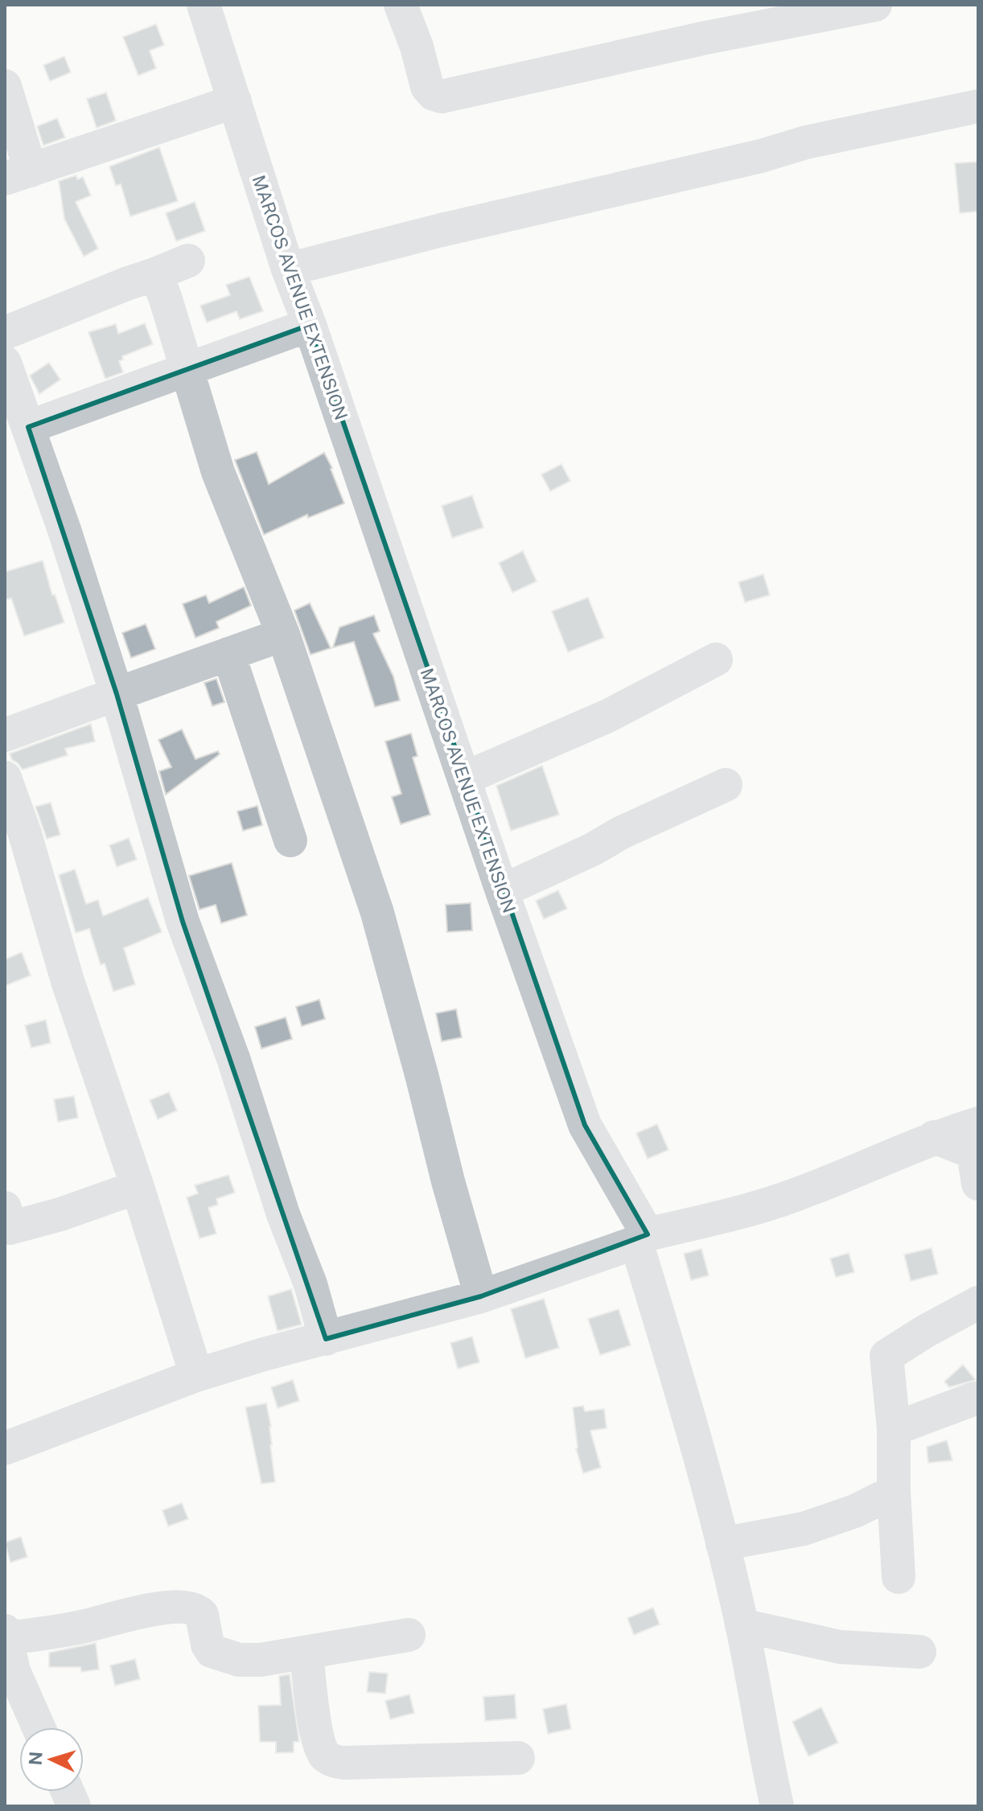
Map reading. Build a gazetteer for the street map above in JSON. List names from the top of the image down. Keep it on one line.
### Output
{"streets":{"street":["MARCOS AVENUE EXTENSION"]},"north":"left"}
